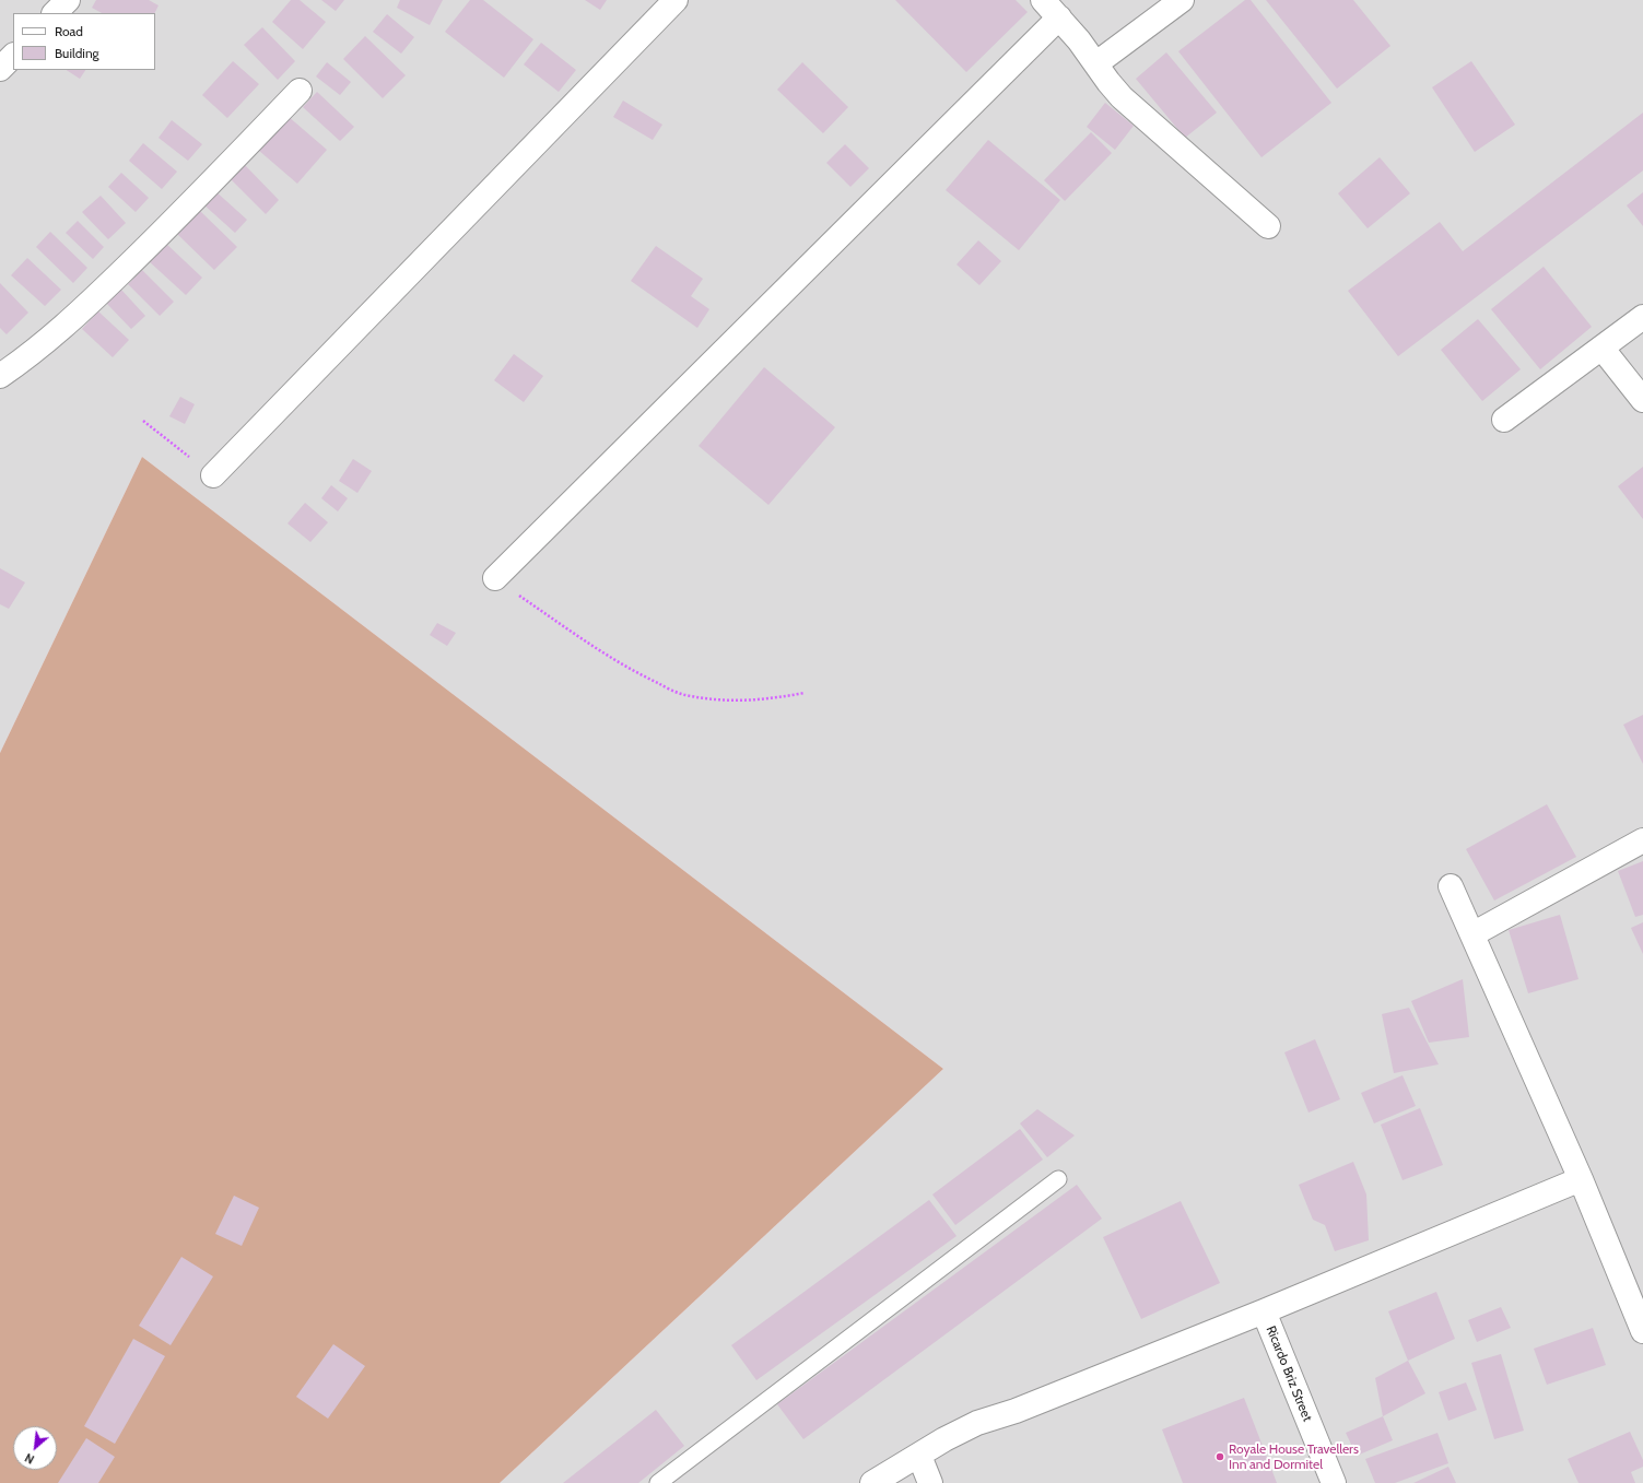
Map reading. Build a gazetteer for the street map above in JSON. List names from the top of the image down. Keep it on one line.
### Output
{"streets":{"street":["Ricardo Briz Street"]},"places":["Royale House Travellers Inn and Dormitel"],"legend":["Road","Building"],"north":"bottom left"}
